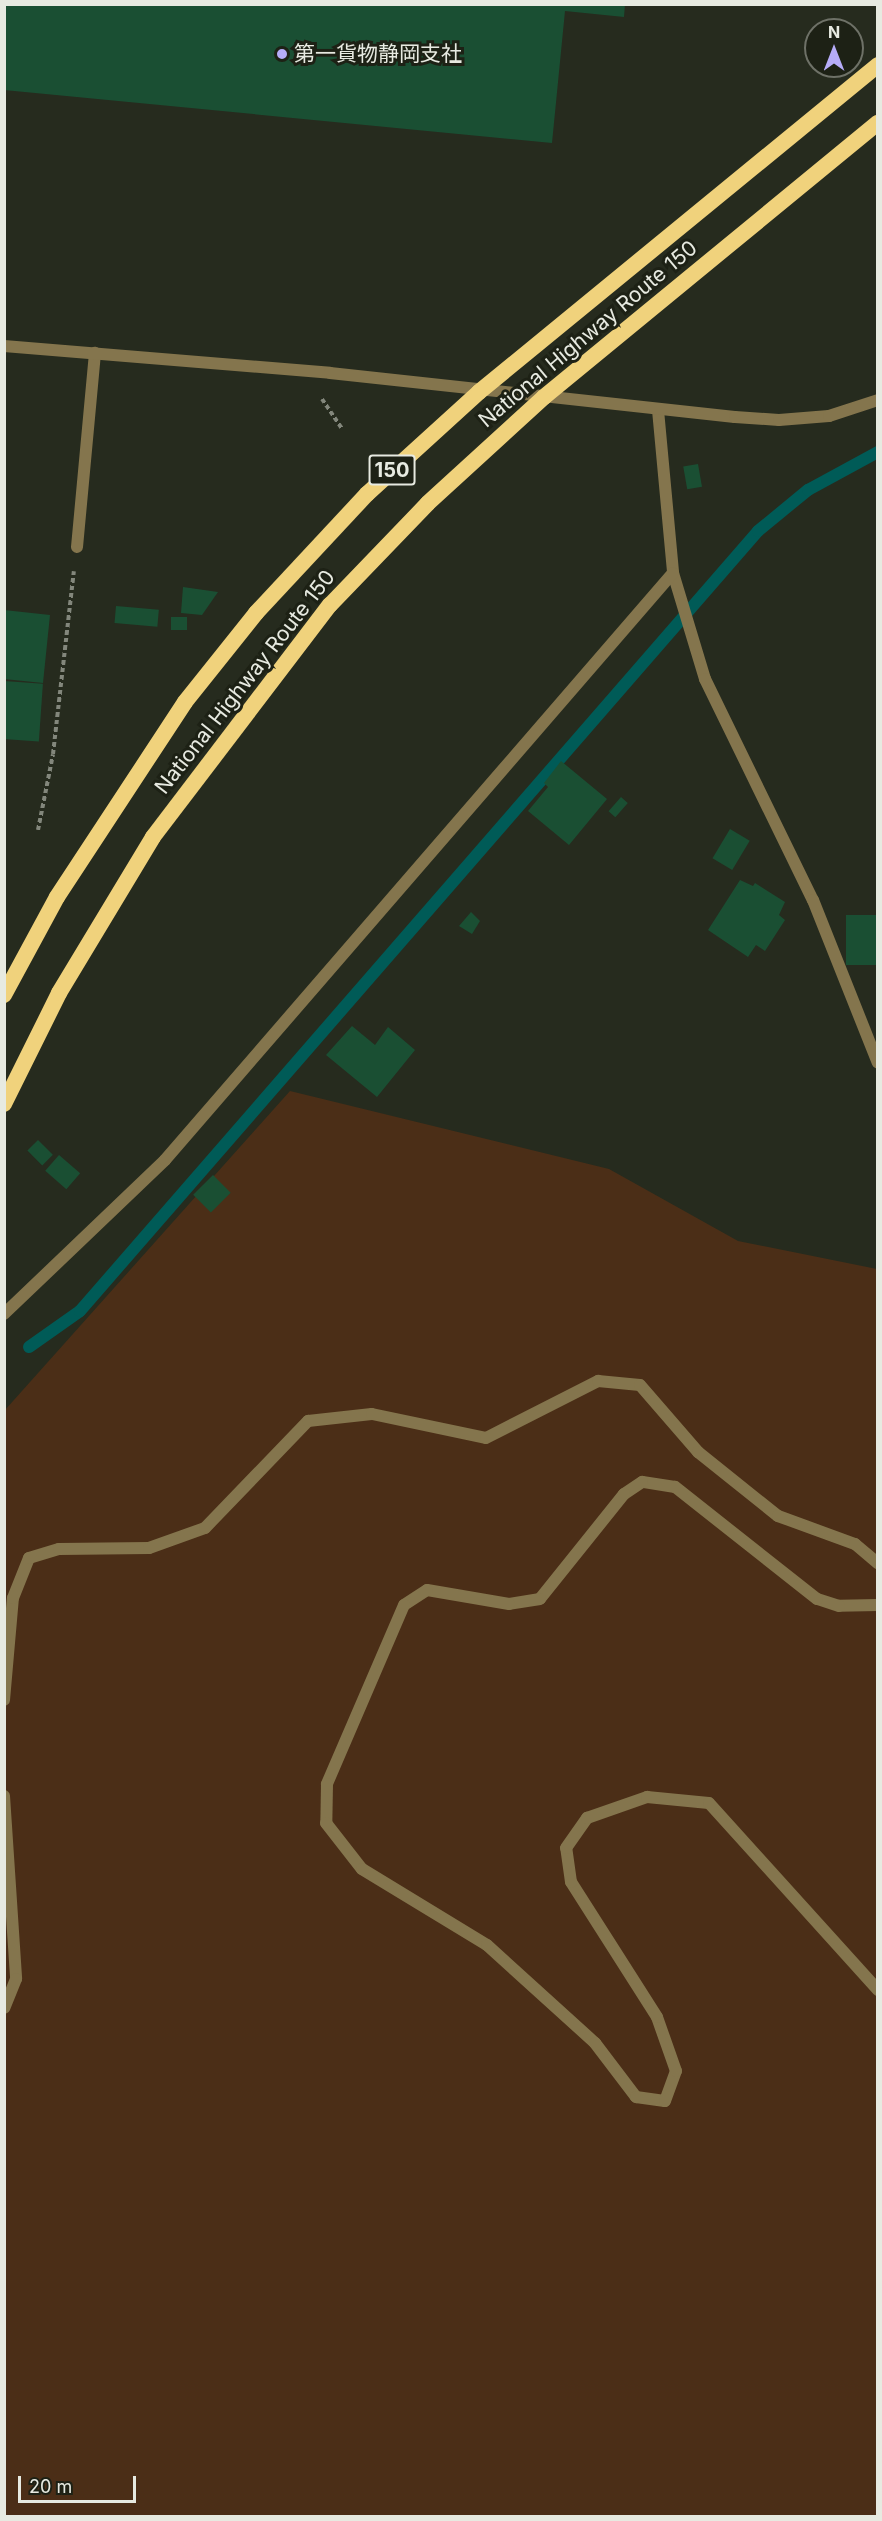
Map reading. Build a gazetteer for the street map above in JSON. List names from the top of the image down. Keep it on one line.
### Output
{"streets":{"highway":["National Highway Route 150","150"]},"places":["第一貨物静岡支社"],"scale_bar":"20 m","north":"top"}
